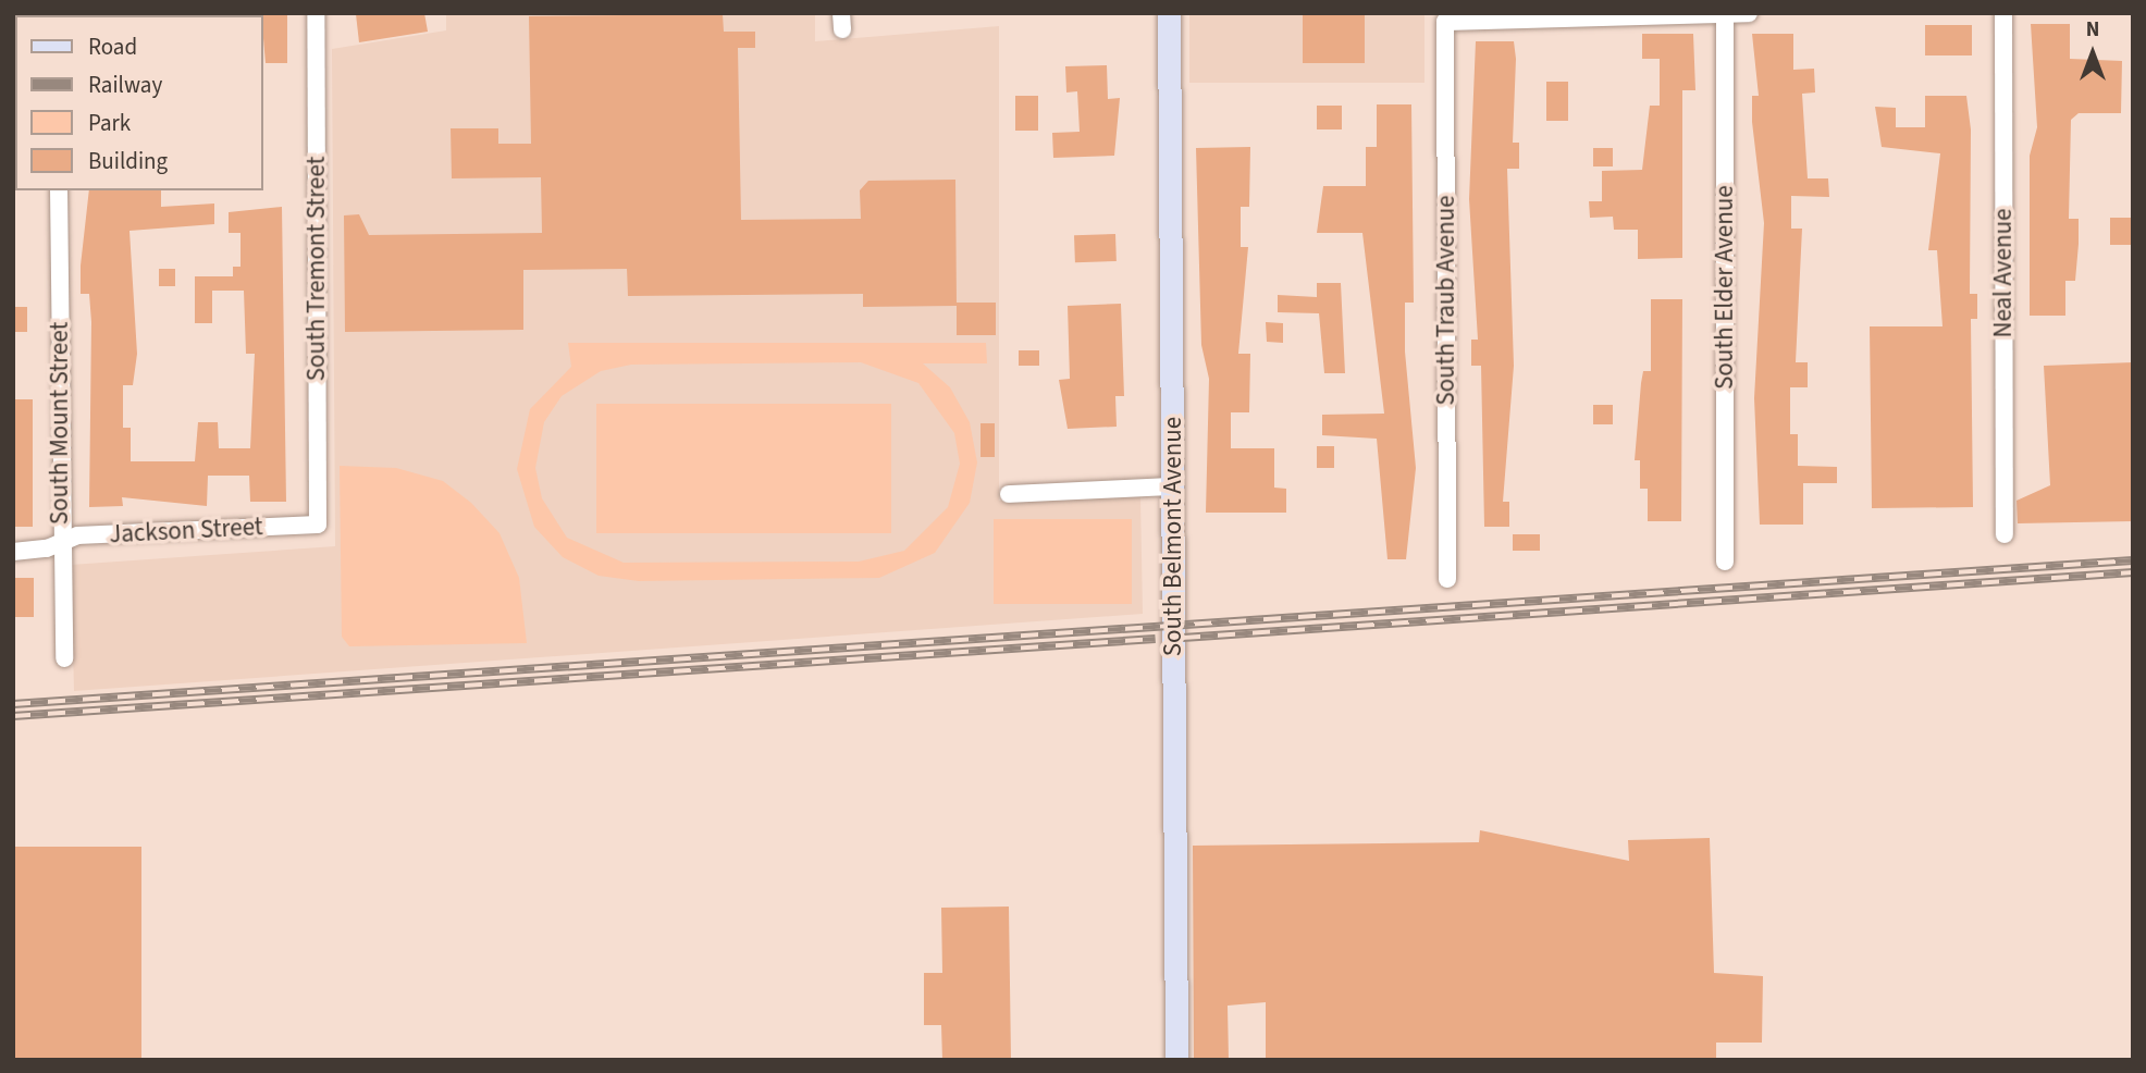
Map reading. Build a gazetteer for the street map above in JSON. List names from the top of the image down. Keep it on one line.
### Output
{"streets":{"main road":["South Belmont Avenue"],"street":["South Tremont Street","Neal Avenue","South Elder Avenue","South Traub Avenue","South Mount Street","Jackson Street"]},"crossings":[["South Tremont Street","Jackson Street"],["South Elder Avenue","South Traub Avenue"],["South Mount Street","Jackson Street"]],"legend":["Road","Railway","Park","Building"],"north":"top"}
